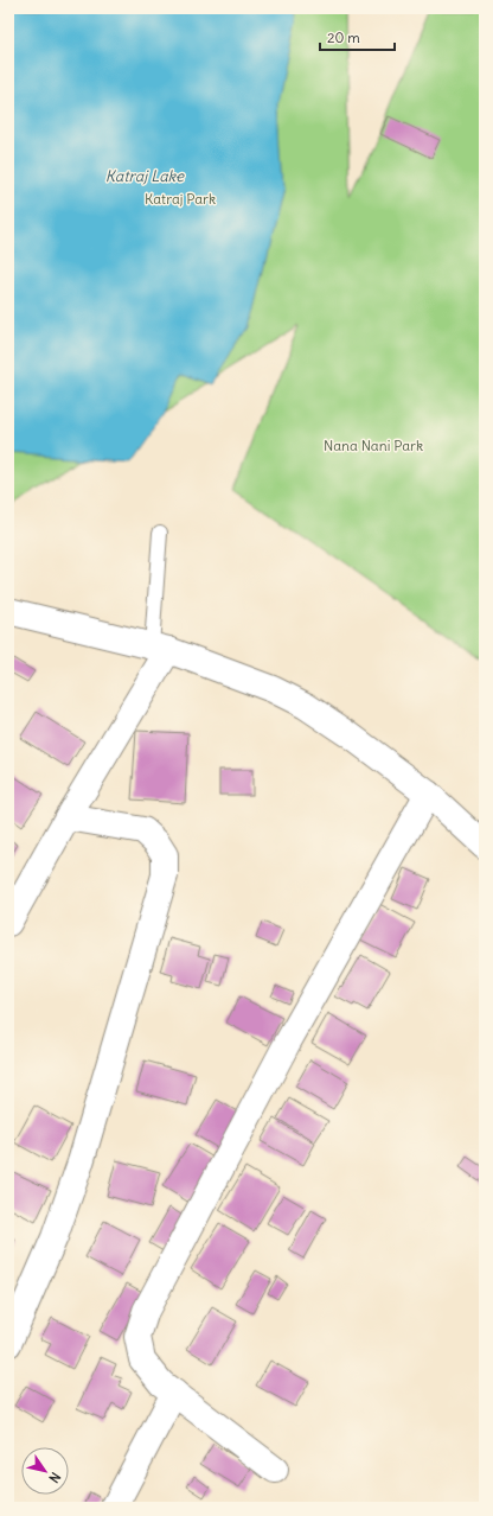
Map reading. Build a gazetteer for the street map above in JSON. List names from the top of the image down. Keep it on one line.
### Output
{"water":["Katraj Lake"],"parks":["Katraj Park","Nana Nani Park"],"scale_bar":"20 m","north":"bottom right"}
